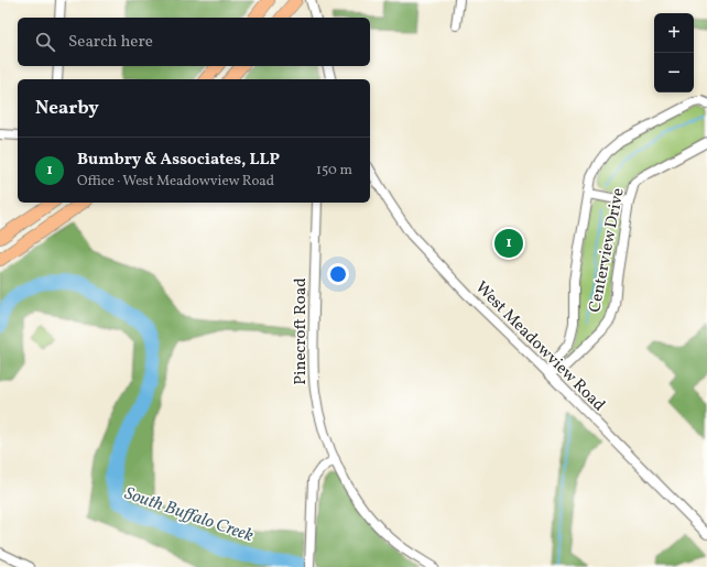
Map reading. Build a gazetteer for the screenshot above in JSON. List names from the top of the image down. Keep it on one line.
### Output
{"streets":{"street":["Centerview Drive","Pinecroft Road","West Meadowview Road"]},"crossings":[["Centerview Drive","West Meadowview Road"]],"water":["South Buffalo Creek"],"page":{"map_buttons":["+","−"],"search":"Search here","heading":"Nearby","list":[{"mark":"1","name":"Bumbry & Associates, LLP","note":"Office · West Meadowview Road","value":"150 m"}],"pins":"1"}}
